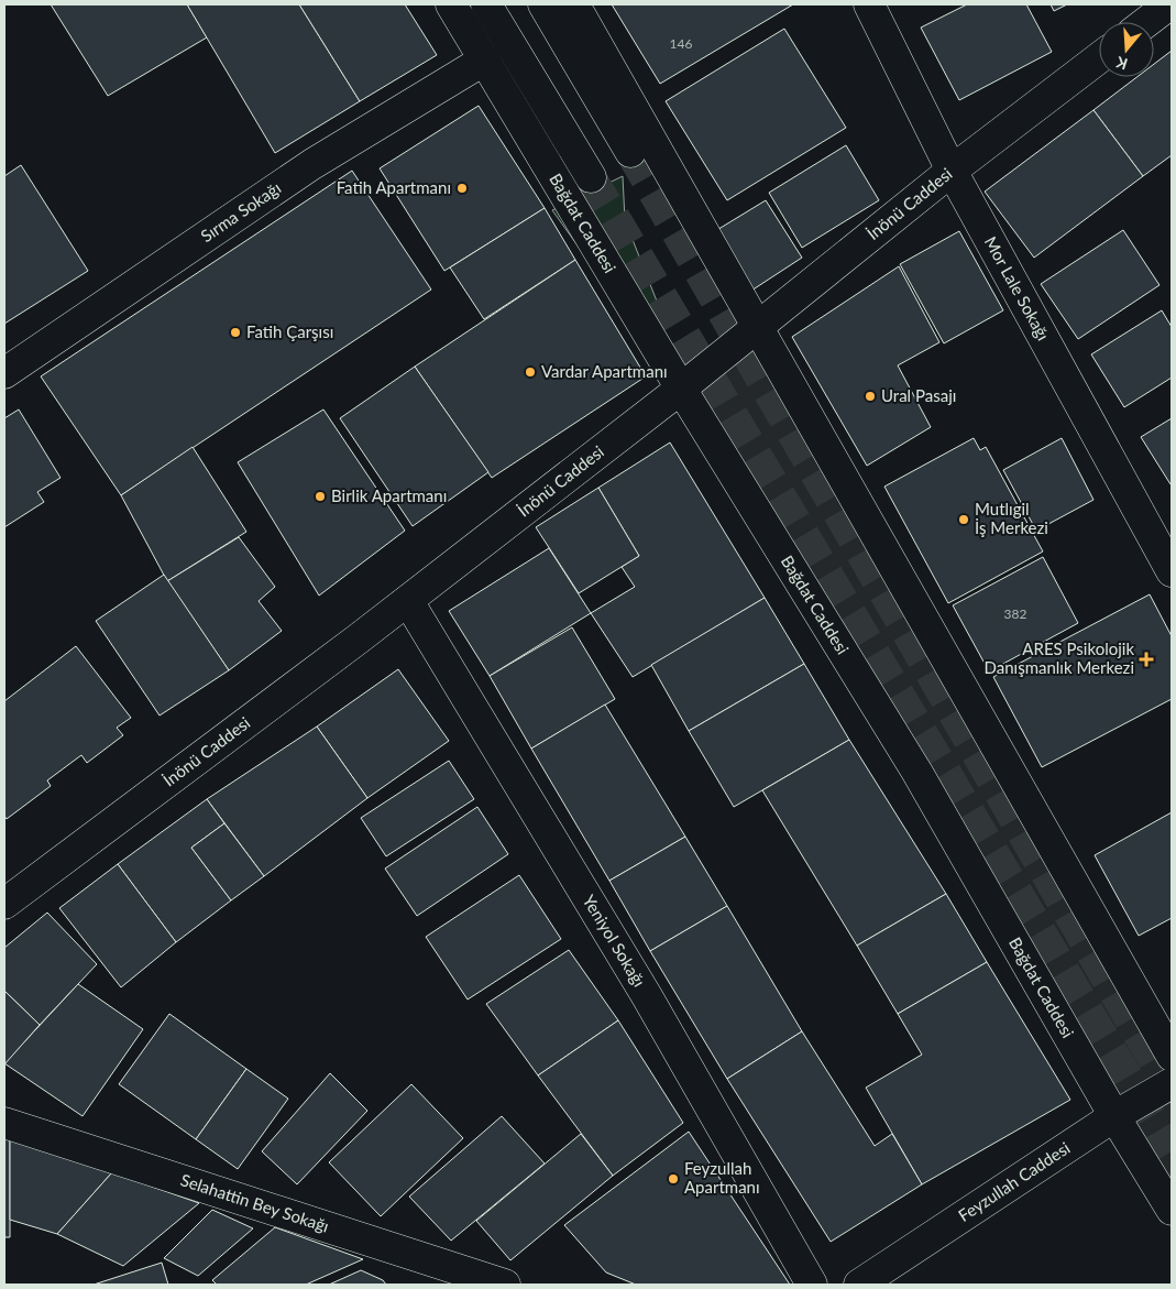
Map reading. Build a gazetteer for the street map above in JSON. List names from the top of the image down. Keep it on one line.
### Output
{"streets":{"street":["İnönü Caddesi","Sırma Sokağı","Bağdat Caddesi","Mor Lale Sokağı","Yeniyol Sokağı","Feyzullah Caddesi","Selahattin Bey Sokağı"]},"crossings":[["İnönü Caddesi","Bağdat Caddesi"],["İnönü Caddesi","Mor Lale Sokağı"],["İnönü Caddesi","Yeniyol Sokağı"],["Sırma Sokağı","Bağdat Caddesi"],["Bağdat Caddesi","Feyzullah Caddesi"]],"places":{"other":["Fatih Apartmanı","Fatih Çarşısı","Vardar Apartmanı","Ural Pasajı","Birlik Apartmanı","Mutlıgil İş Merkezi","Feyzullah Apartmanı"],"health":["ARES Psikolojik Danışmanlık Merkezi"]},"house_numbers":["146","382"],"north":"bottom"}
